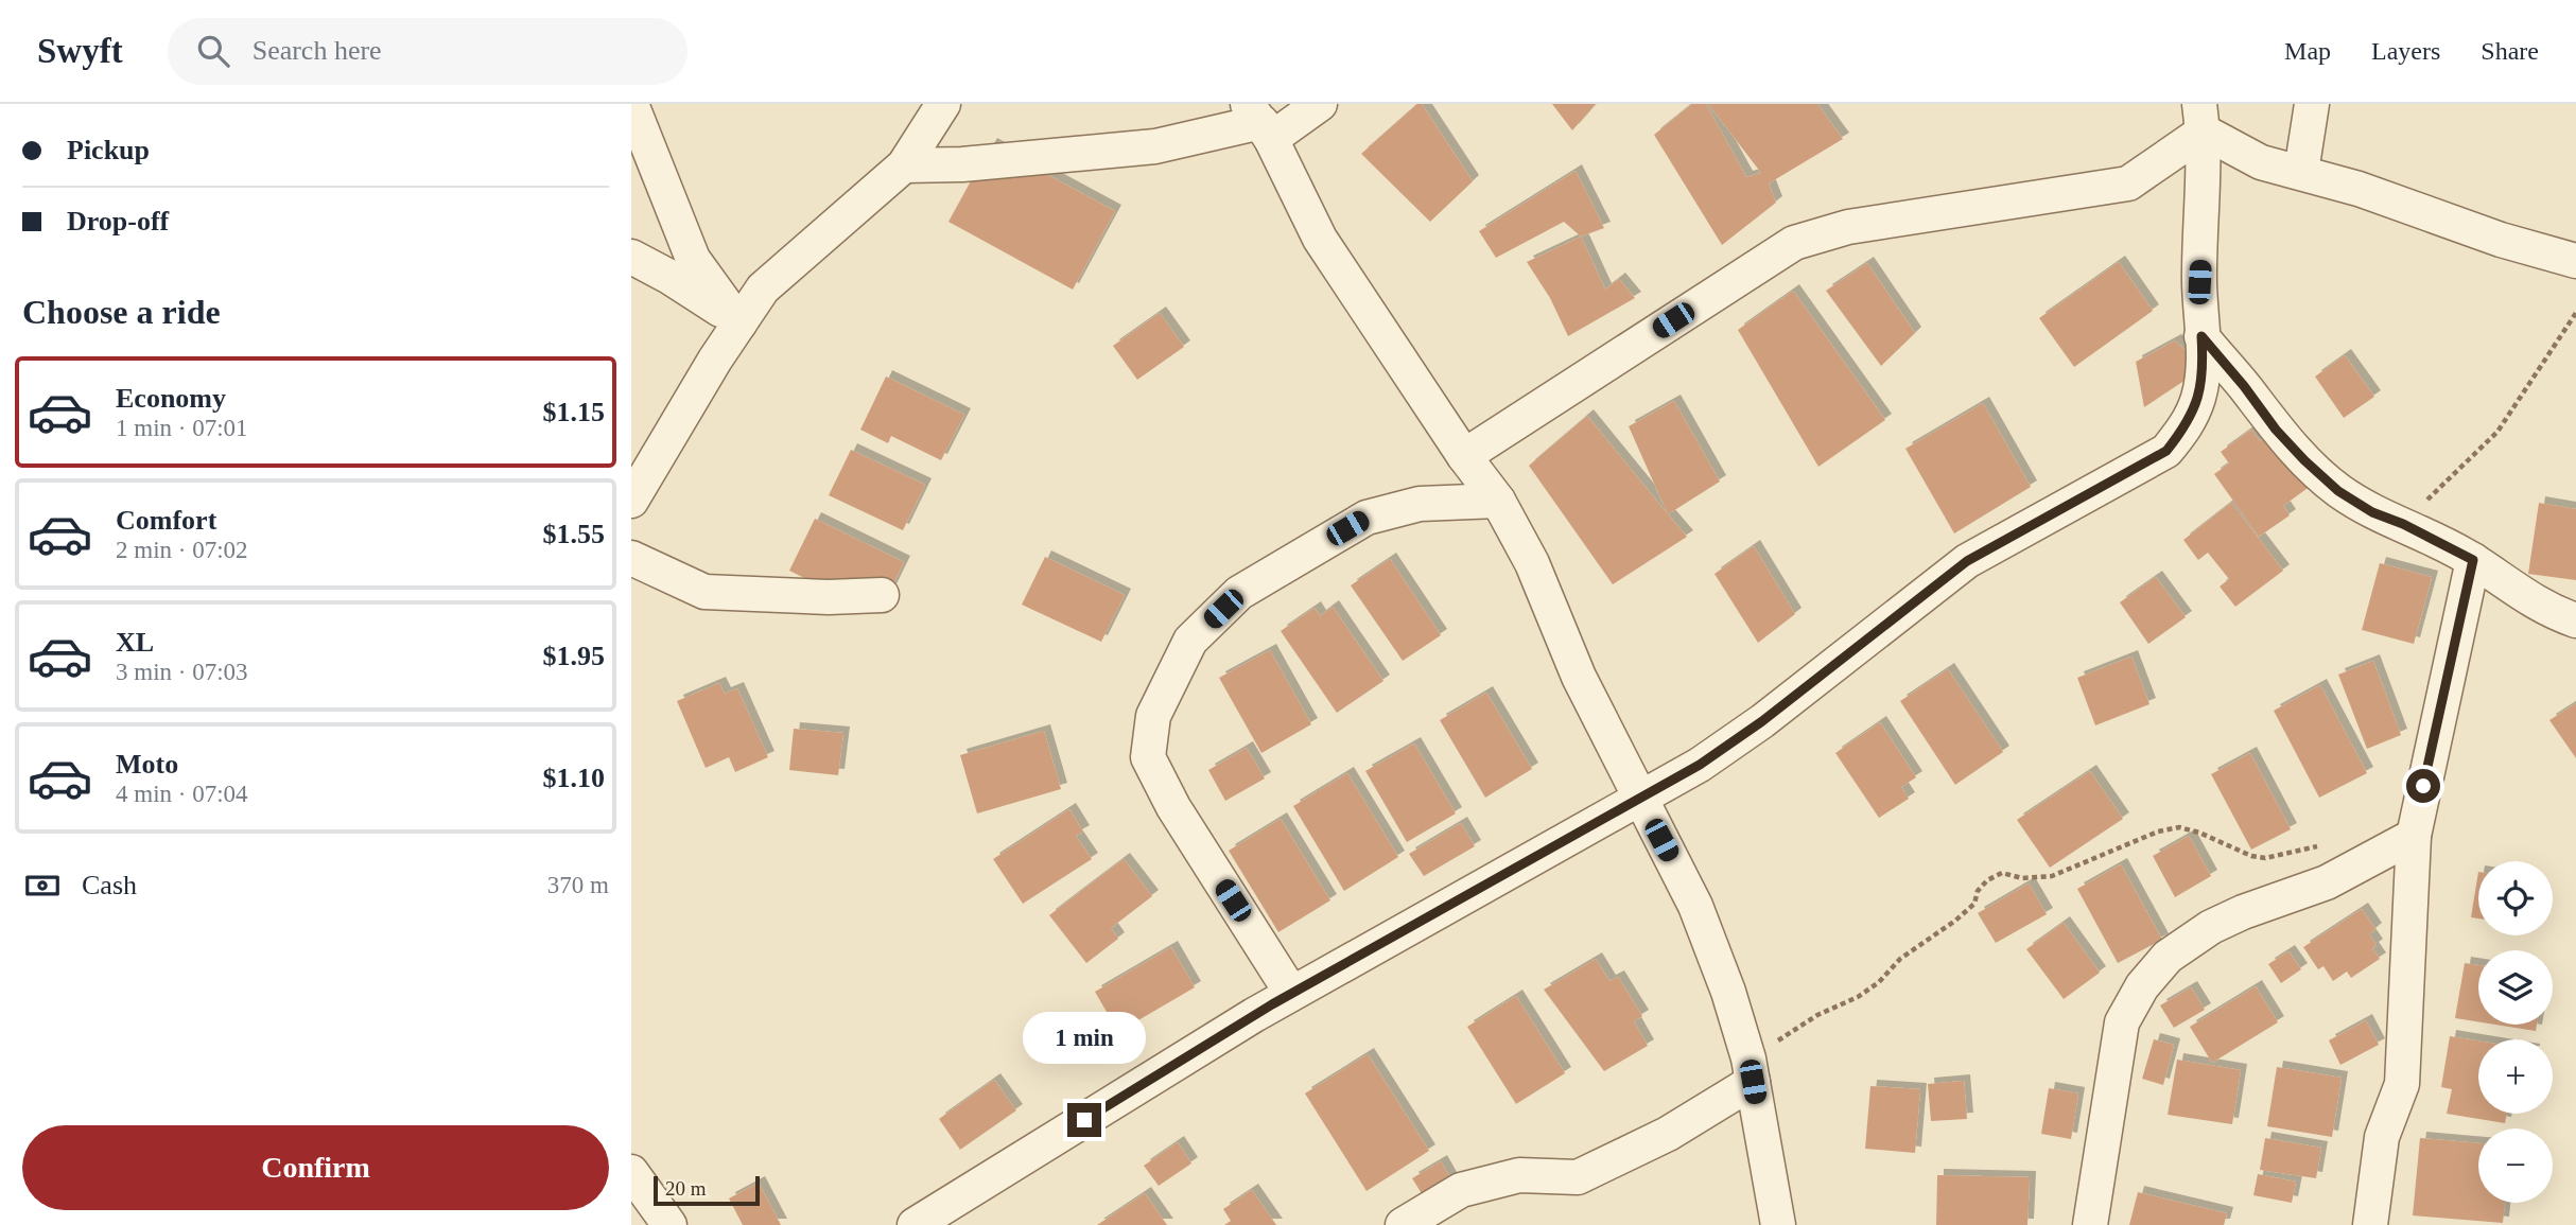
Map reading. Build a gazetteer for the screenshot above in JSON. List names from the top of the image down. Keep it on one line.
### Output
{"scale_bar":"20 m","page":{"header":"Swyft","search":"Search here","nav":["Map","Layers","Share"],"banner":["Pickup","Drop-off"],"heading":"Choose a ride","list":[{"name":"Economy","note":"1 min · 07:01","value":"$1.15"},{"name":"Comfort","note":"2 min · 07:02","value":"$1.55"},{"name":"XL","note":"3 min · 07:03","value":"$1.95"},{"name":"Moto","note":"4 min · 07:04","value":"$1.10"}],"pay":["Cash","370 m"],"map_buttons":["+","−"],"bubble":"1 min","buttons":"Confirm","scale":"20 m"}}
